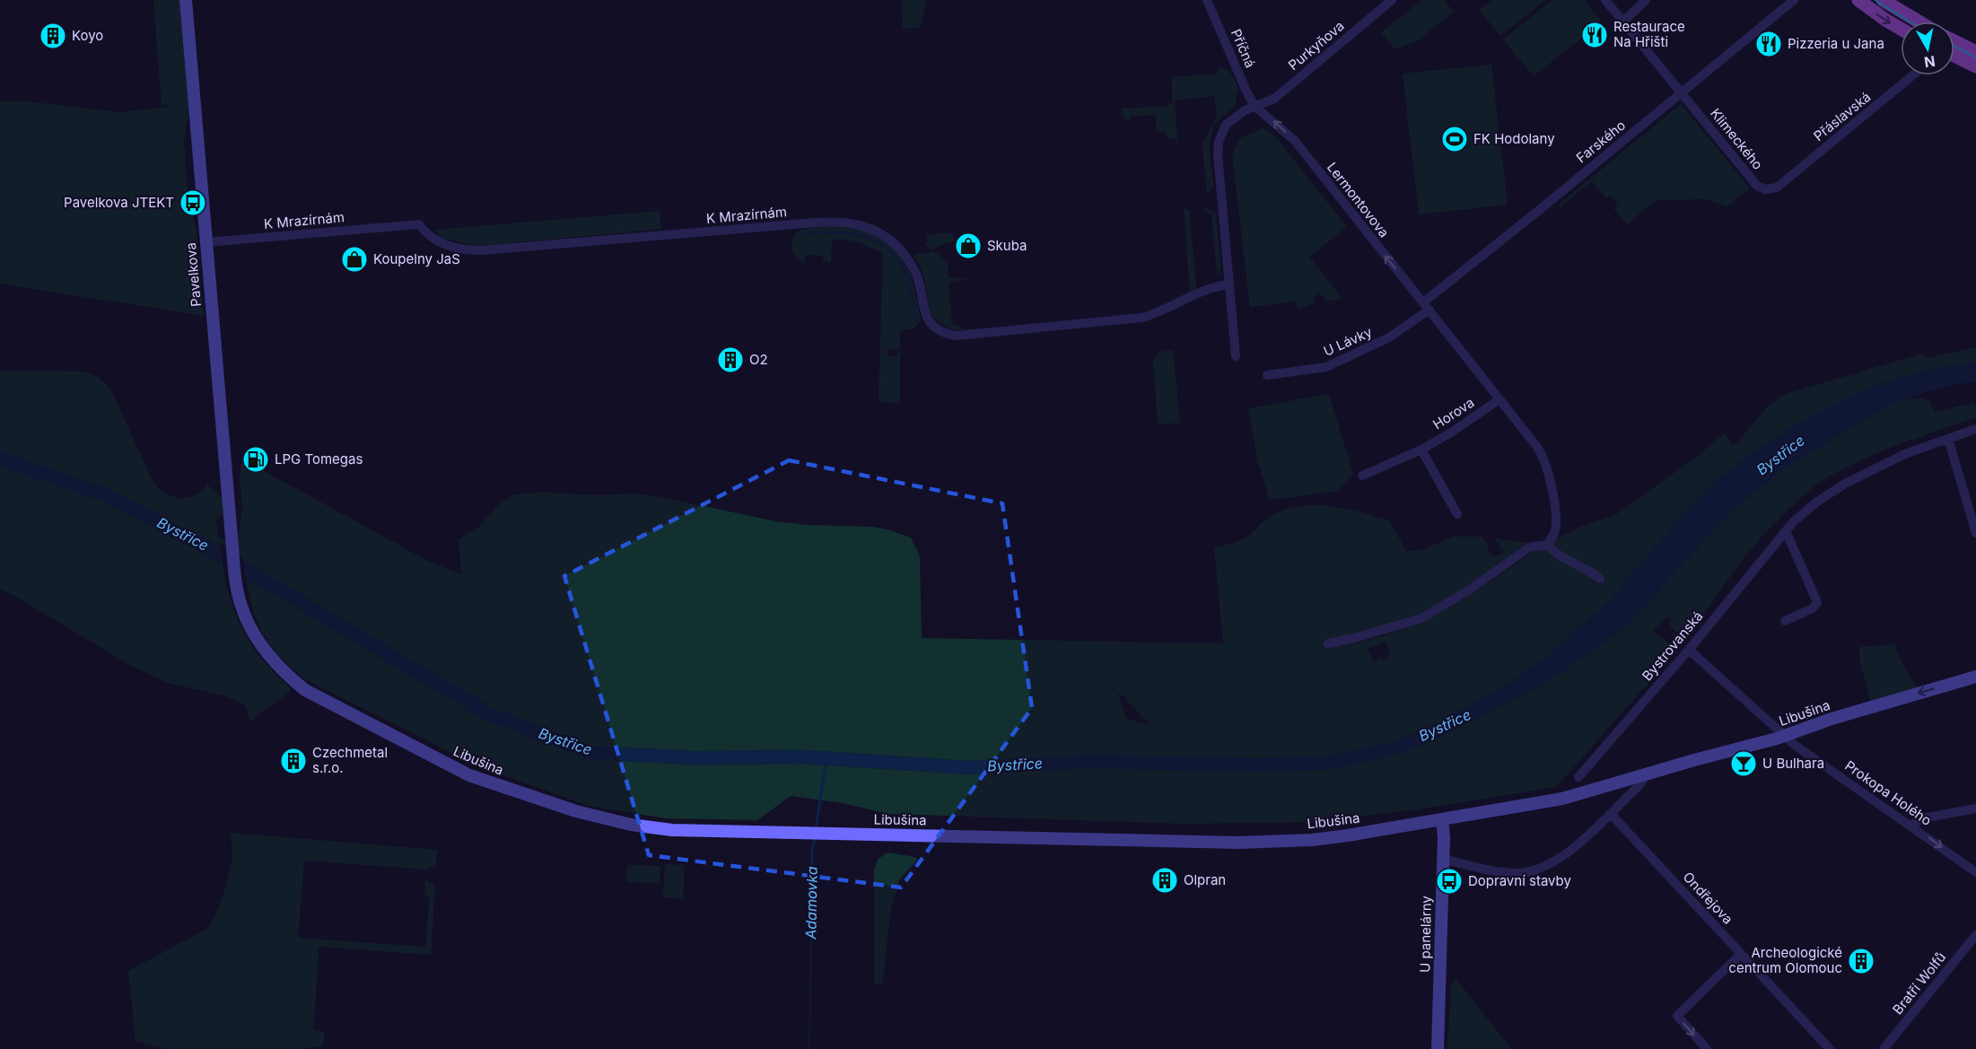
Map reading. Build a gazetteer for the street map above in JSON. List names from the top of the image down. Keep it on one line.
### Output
{"streets":{"street":["Purkyňova","Příčná","Přáslavská","Klimeckého","Farského","Lermontovova","K Mrazírnám","Pavelkova","U Lávky","Horova","Bystrovanská","Libušina","Prokopa Holého","Ondřejova","U panelárny","Bratří Wolfů"]},"crossings":[["Purkyňova","Příčná"],["Purkyňova","Lermontovova"],["Příčná","Lermontovova"],["Přáslavská","Klimeckého"],["Klimeckého","Farského"],["Farského","Lermontovova"],["Farského","U Lávky"],["Lermontovova","U Lávky"],["Lermontovova","Horova"],["K Mrazírnám","Pavelkova"],["Pavelkova","Libušina"],["Bystrovanská","Prokopa Holého"],["Libušina","Prokopa Holého"],["Libušina","U panelárny"]],"one_way":["Lermontovova"],"water":["Bystřice","Adamovka"],"places":{"restaurant":["Restaurace Na Hřišti","Pizzeria u Jana"],"building":["Koyo","O2","Czechmetal s.r.o.","Olpran","Archeologické centrum Olomouc"],"sports":["FK Hodolany"],"bus stop":["Pavelkova JTEKT","Dopravní stavby"],"shop":["Skuba","Koupelny JaS"],"fuel station":["LPG Tomegas"],"bar":["U Bulhara"]},"north":"bottom"}
